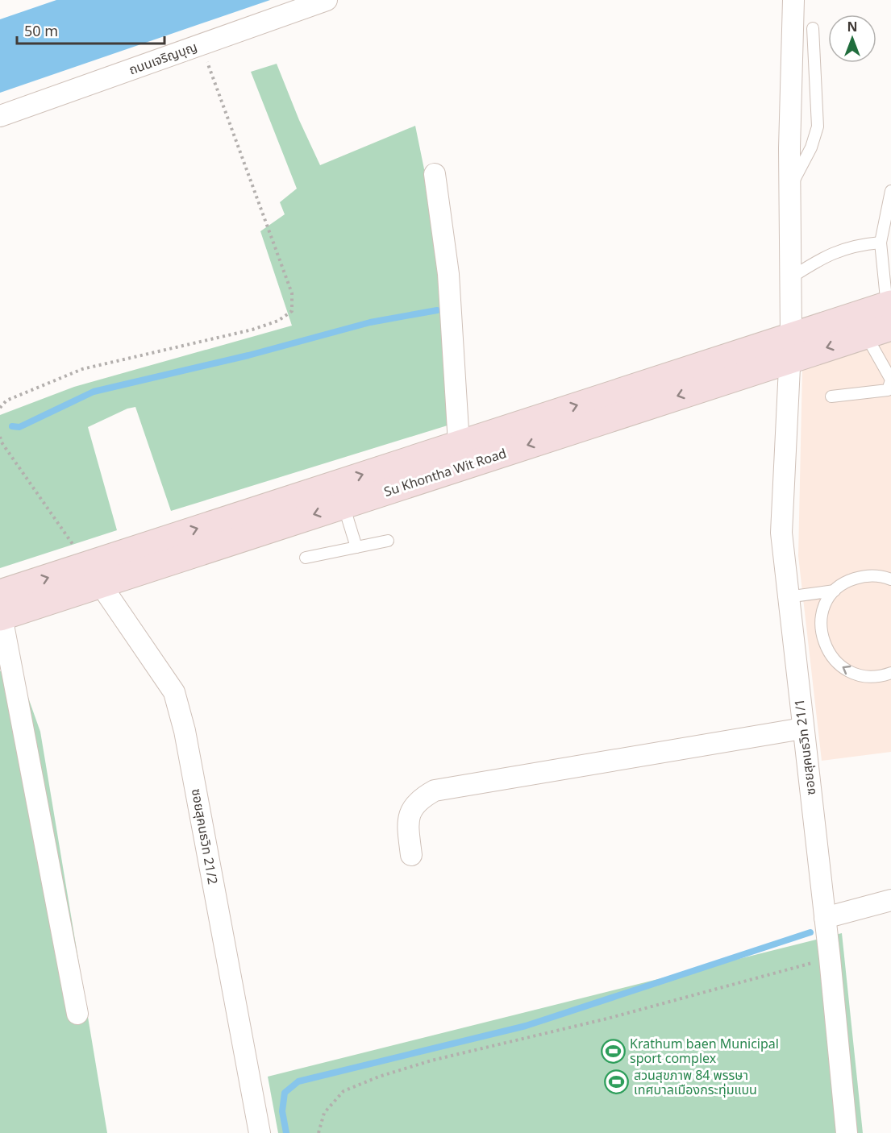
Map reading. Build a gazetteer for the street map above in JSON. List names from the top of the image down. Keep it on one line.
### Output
{"streets":{"main road":["Su Khontha Wit Road"],"street":["ถนนเจริญบุญ","ซอยสุคนธวิท 21/1","ซอยสุคนธวิท 21/2"]},"crossings":[["Su Khontha Wit Road","ซอยสุคนธวิท 21/1"],["Su Khontha Wit Road","ซอยสุคนธวิท 21/2"]],"places":{"sports":["Krathum baen Municipal sport complex","สวนสุขภาพ 84 พรรษา เทศบาลเมืองกระทุ่มแบน"]},"scale_bar":"50 m","north":"top"}
